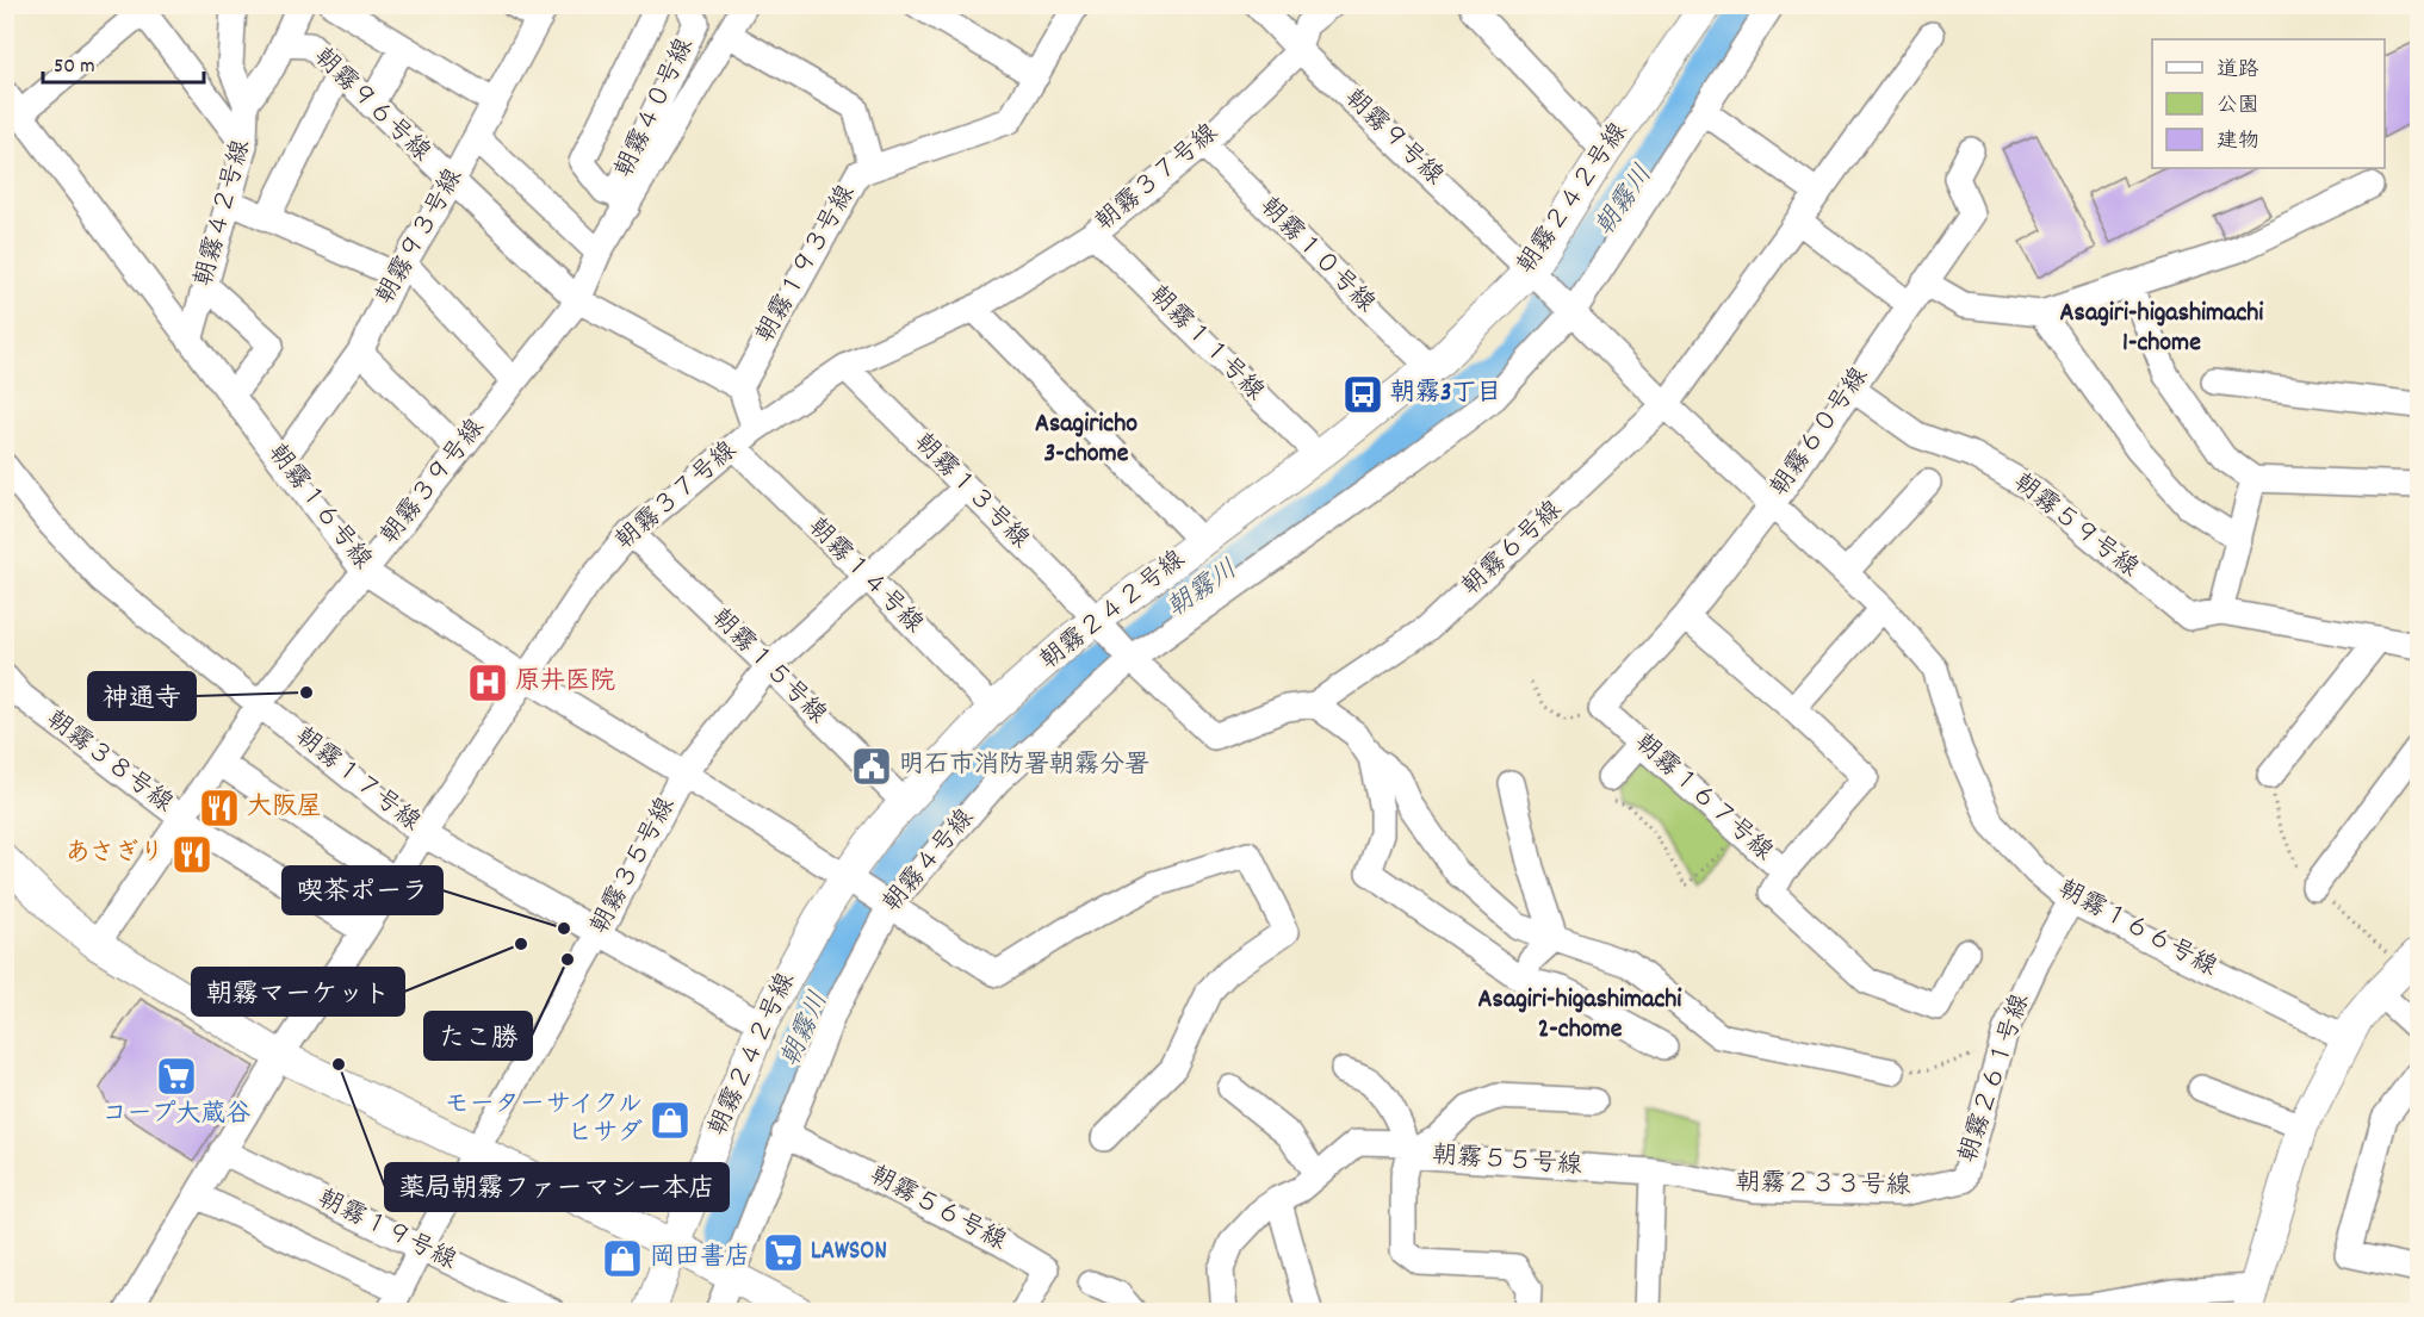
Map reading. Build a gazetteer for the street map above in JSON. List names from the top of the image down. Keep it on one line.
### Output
{"streets":{"street":["朝霧９６号線","朝霧４０号線","朝霧９号線","朝霧３７号線","朝霧２４２号線","朝霧４２号線","朝霧９３号線","朝霧１０号線","朝霧１９３号線","朝霧１１号線","朝霧６０号線","朝霧３９号線","朝霧１３号線","朝霧１６号線","朝霧５９号線","朝霧６号線","朝霧１４号線","朝霧１５号線","朝霧３８号線","朝霧１７号線","朝霧１６７号線","朝霧４号線","朝霧３５号線","朝霧１６６号線","朝霧２６１号線","朝霧５５号線","朝霧２３３号線","朝霧５６号線","朝霧１９号線"]},"crossings":[["朝霧９６号線","朝霧９３号線"],["朝霧９６号線","朝霧１９３号線"],["朝霧９６号線","朝霧３９号線"],["朝霧４０号線","朝霧３９号線"],["朝霧９号線","朝霧３７号線"],["朝霧９号線","朝霧２４２号線"],["朝霧９号線","朝霧６０号線"],["朝霧３７号線","朝霧１０号線"],["朝霧３７号線","朝霧１１号線"],["朝霧３７号線","朝霧１３号線"],["朝霧３７号線","朝霧１６号線"],["朝霧３７号線","朝霧１４号線"],["朝霧３７号線","朝霧１５号線"],["朝霧３７号線","朝霧３８号線"],["朝霧３７号線","朝霧１７号線"],["朝霧３７号線","朝霧１９号線"],["朝霧２４２号線","朝霧１０号線"],["朝霧２４２号線","朝霧１１号線"],["朝霧２４２号線","朝霧６０号線"],["朝霧２４２号線","朝霧１３号線"],["朝霧２４２号線","朝霧１６号線"],["朝霧２４２号線","朝霧１４号線"],["朝霧２４２号線","朝霧１５号線"],["朝霧２４２号線","朝霧１７号線"],["朝霧２４２号線","朝霧４号線"],["朝霧４２号線","朝霧１６号線"],["朝霧９３号線","朝霧１６号線"],["朝霧６０号線","朝霧５９号線"],["朝霧６０号線","朝霧６号線"],["朝霧６０号線","朝霧４号線"],["朝霧６０号線","朝霧１６６号線"],["朝霧３９号線","朝霧１６号線"],["朝霧３９号線","朝霧３８号線"],["朝霧３９号線","朝霧１７号線"],["朝霧１３号線","朝霧６号線"],["朝霧１３号線","朝霧４号線"],["朝霧１３号線","朝霧３５号線"],["朝霧１６号線","朝霧４号線"],["朝霧１６号線","朝霧３５号線"],["朝霧６号線","朝霧４号線"],["朝霧１４号線","朝霧３５号線"],["朝霧１５号線","朝霧３５号線"],["朝霧１７号線","朝霧３５号線"],["朝霧４号線","朝霧５６号線"],["朝霧３５号線","朝霧１９号線"],["朝霧１６６号線","朝霧２６１号線"],["朝霧２６１号線","朝霧２３３号線"],["朝霧５５号線","朝霧２３３号線"]],"districts":["Asagiri-higashimachi 1-chome","Asagiricho 3-chome","Asagiri-higashimachi 2-chome"],"water":["朝霧川"],"places":{"bus stop":["朝霧3丁目"],"hospital":["原井医院"],"other":["神通寺","喫茶ポーラ","朝霧マーケット","たこ勝","薬局朝霧ファーマシー本店"],"public building":["明石市消防署朝霧分署"],"restaurant":["大阪屋","あさぎり"],"supermarket":["コープ大蔵谷","LAWSON"],"shop":["モーターサイクル ヒサダ","岡田書店"]},"legend":["道路","公園","建物"],"scale_bar":"50 m"}
